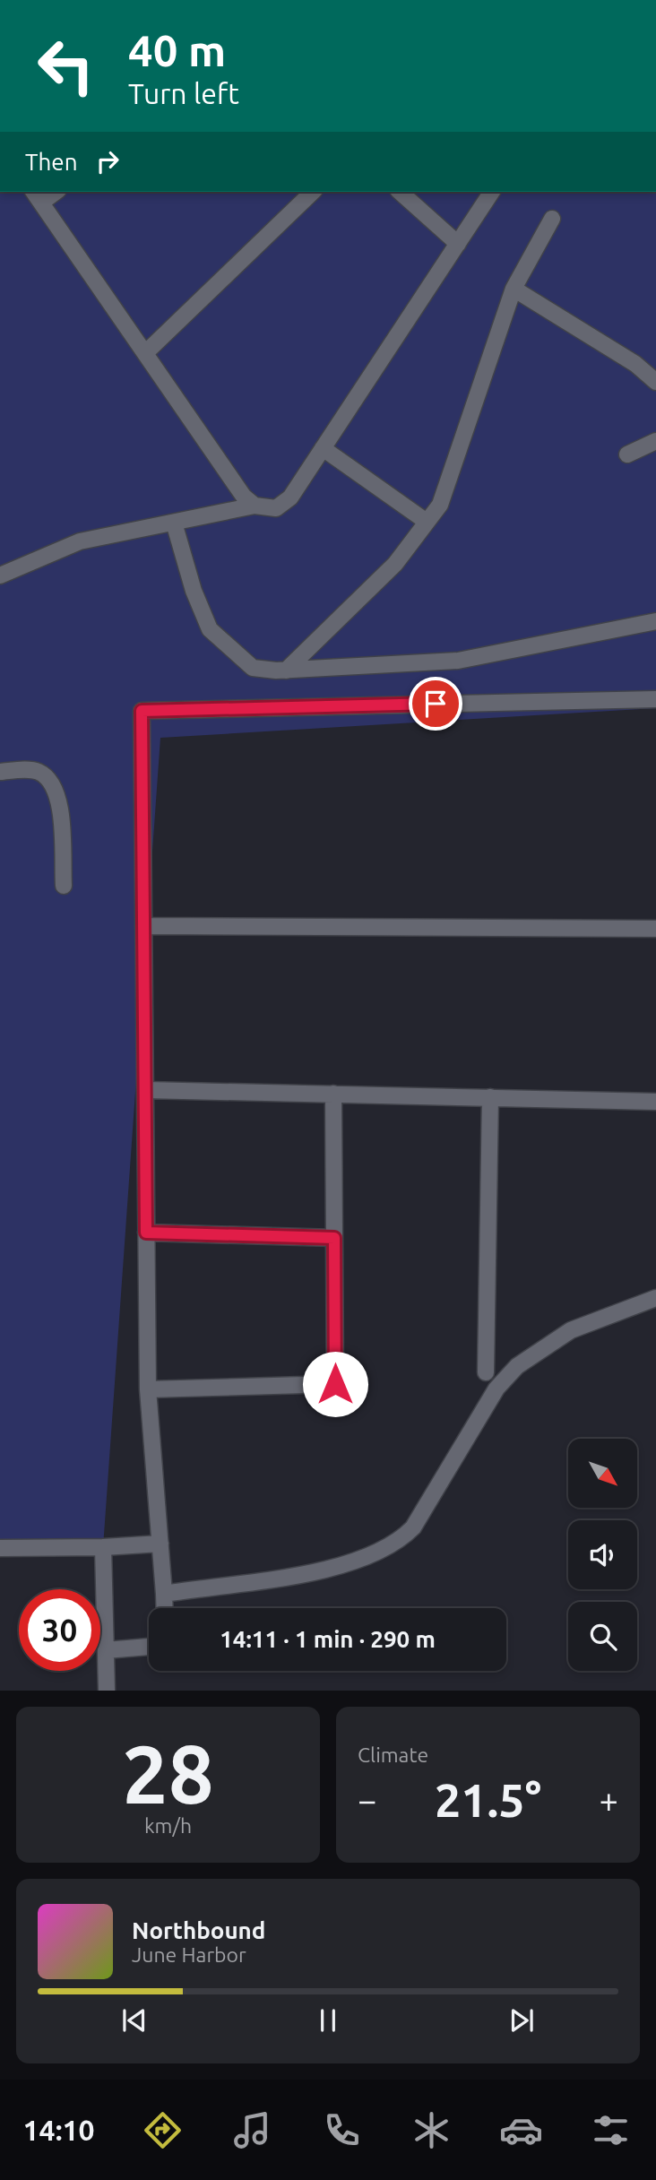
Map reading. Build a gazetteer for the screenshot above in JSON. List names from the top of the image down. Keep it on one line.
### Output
{"north":"bottom right","page":{"turn":["40 m","Turn left"],"then":"Then","limit":"30","trip":"14:11 · 1 min · 290 m","tile":[["28","km/h"],"Climate"],"heat":["−","21.5°","+"],"song":["Northbound","June Harbor"],"tabs":"14:10"}}
